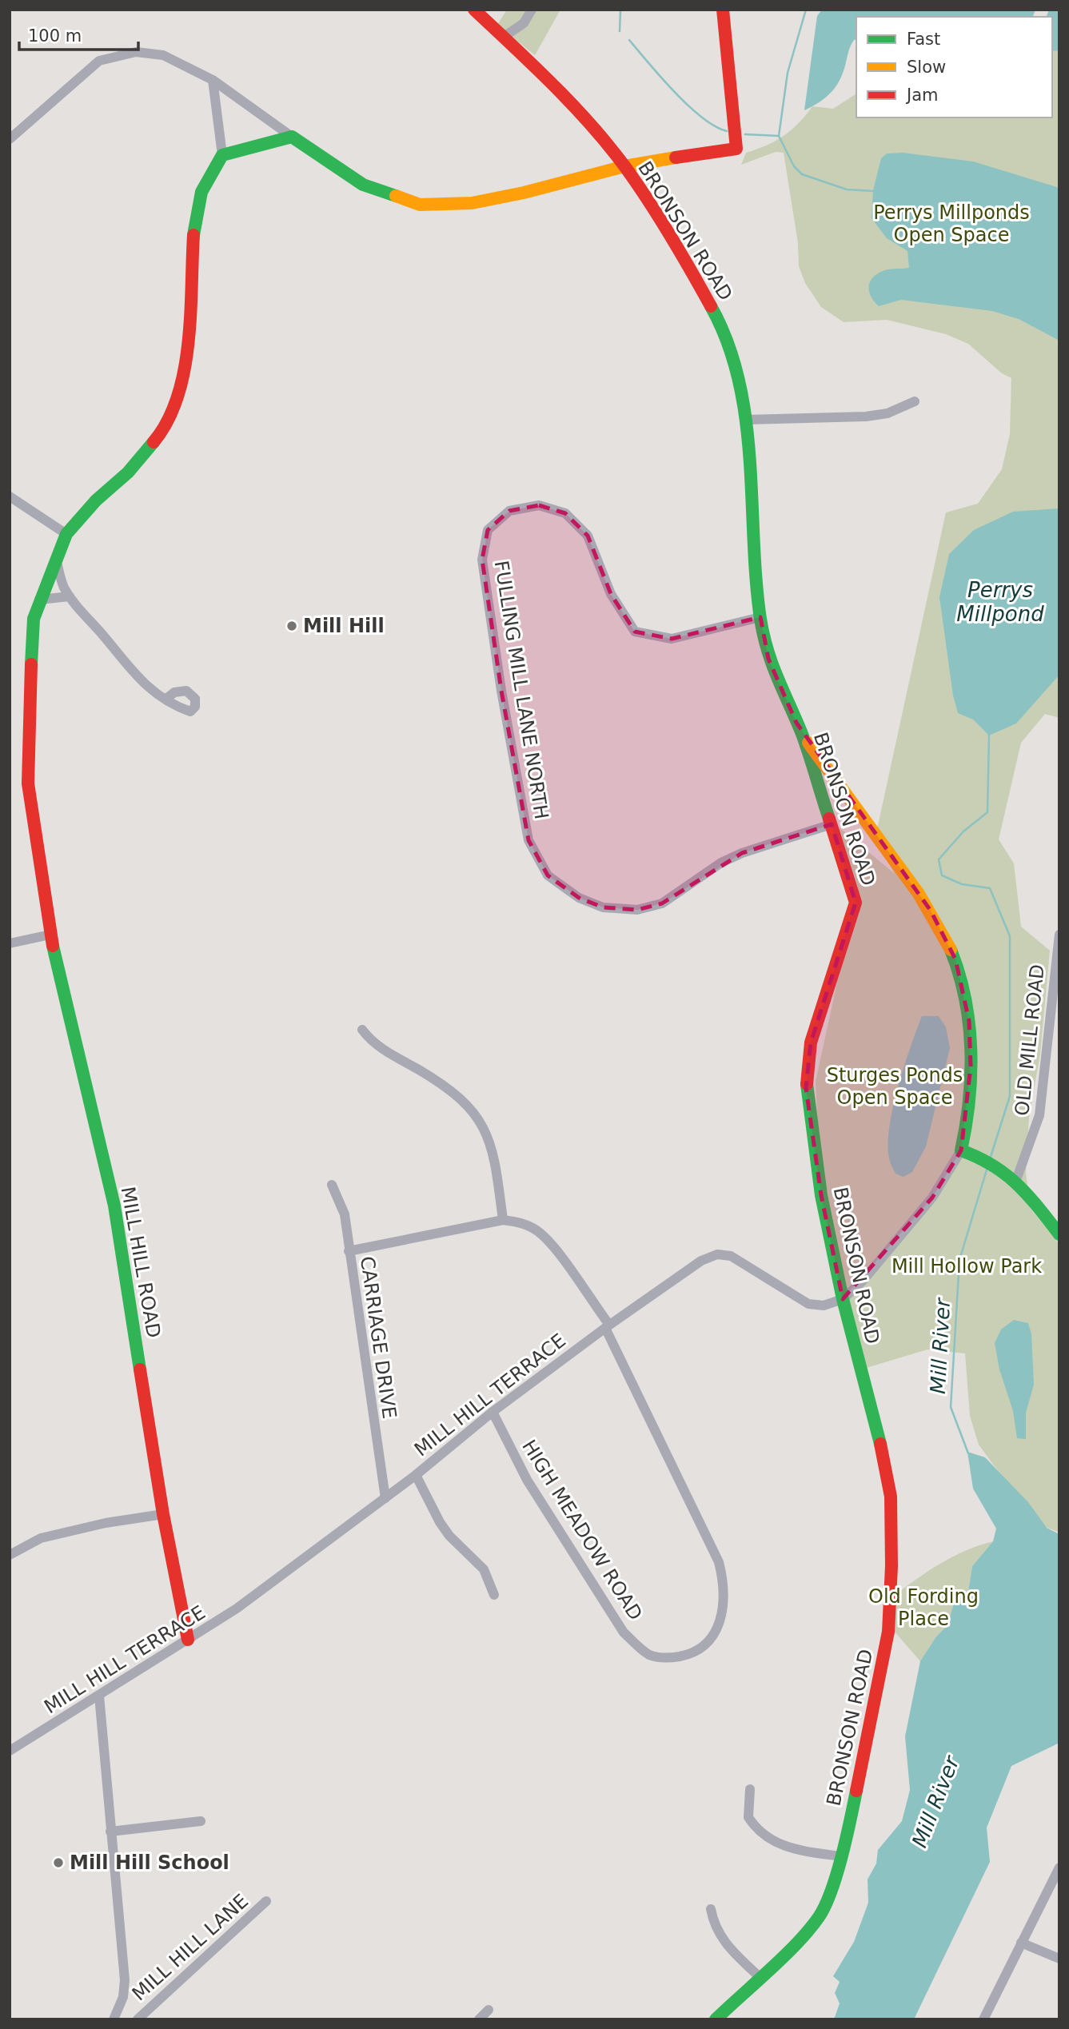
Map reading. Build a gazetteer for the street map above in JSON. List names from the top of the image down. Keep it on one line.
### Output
{"streets":{"main road":["BRONSON ROAD","MILL HILL ROAD"],"street":["FULLING MILL LANE NORTH","OLD MILL ROAD","CARRIAGE DRIVE","MILL HILL TERRACE","HIGH MEADOW ROAD","MILL HILL LANE"]},"crossings":[["BRONSON ROAD","FULLING MILL LANE NORTH"],["BRONSON ROAD","MILL HILL TERRACE"],["MILL HILL ROAD","MILL HILL TERRACE"],["CARRIAGE DRIVE","MILL HILL TERRACE"],["MILL HILL TERRACE","HIGH MEADOW ROAD"]],"water":["Perrys Millpond","Mill River"],"parks":["Perrys Millponds Open Space","Sturges Ponds Open Space","Mill Hollow Park","Old Fording Place"],"places":["Mill Hill","Mill Hill School"],"legend":["Fast","Slow","Jam"],"scale_bar":"100 m"}
